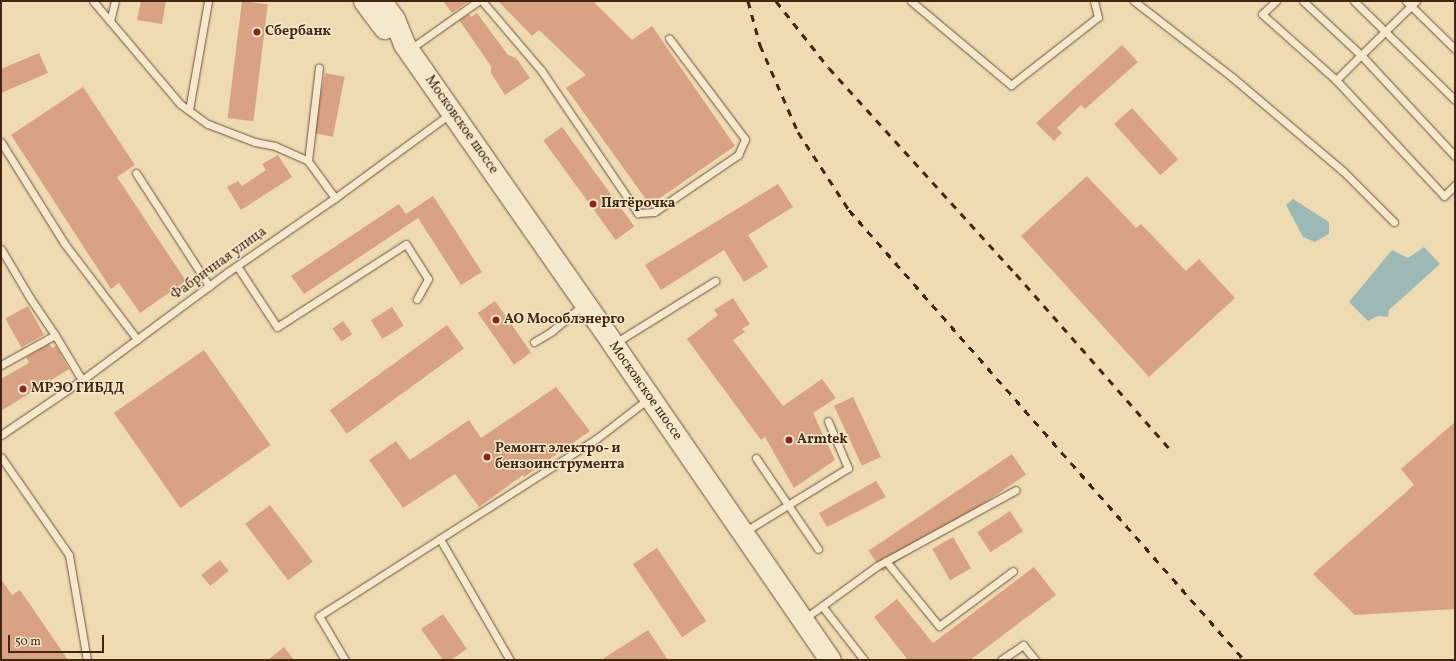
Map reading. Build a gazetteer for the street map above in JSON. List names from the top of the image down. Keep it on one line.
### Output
{"streets":{"main road":["Московское шоссе"],"lane":["Фабричная улица"]},"crossings":[["Московское шоссе","Фабричная улица"]],"places":["Сбербанк","Пятёрочка","АО Мособлэнерго","МРЭО ГИБДД","Armtek","Ремонт электро- и бензоинструмента"],"scale_bar":"50 m"}
